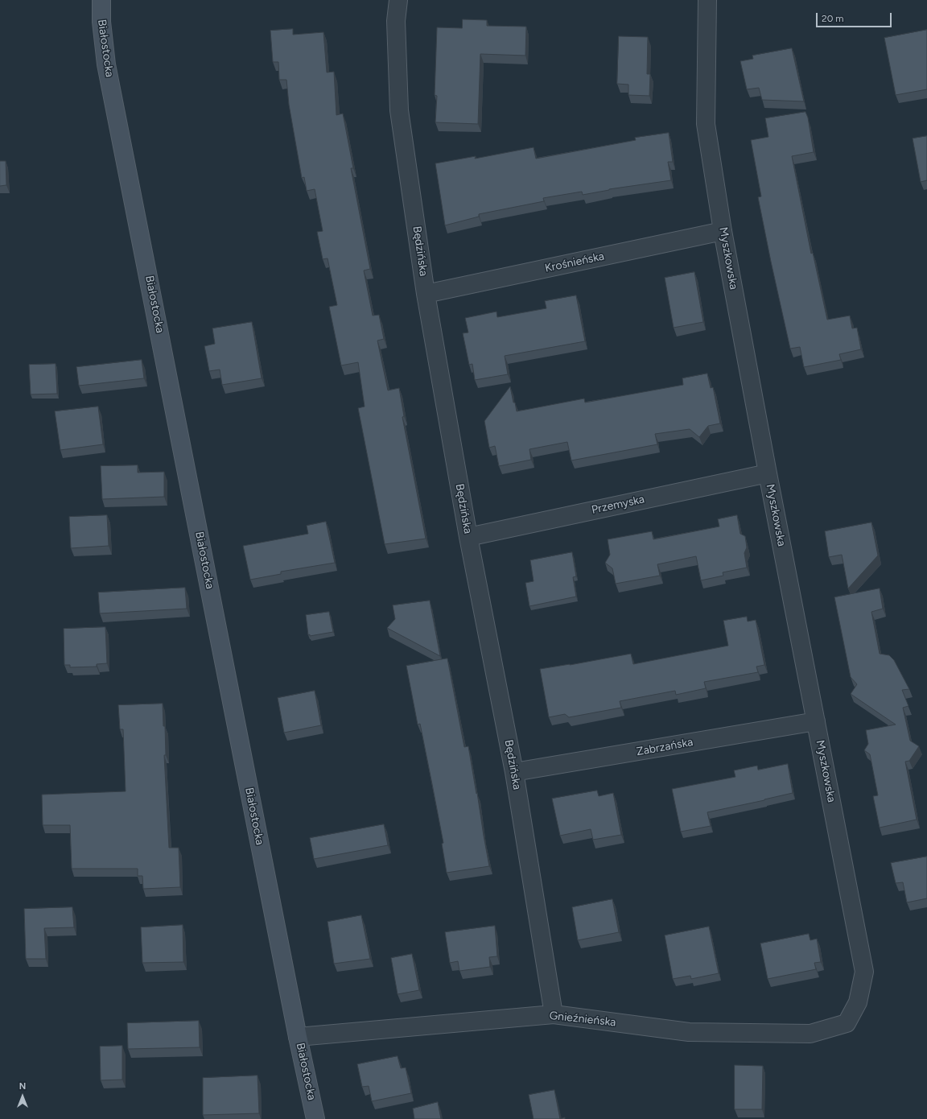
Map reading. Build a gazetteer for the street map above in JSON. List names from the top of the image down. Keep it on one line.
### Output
{"streets":{"street":["Białostocka","Będzińska","Myszkowska","Krośnieńska","Przemyska","Zabrzańska","Gnieźnieńska"]},"crossings":[["Białostocka","Gnieźnieńska"],["Będzińska","Krośnieńska"],["Będzińska","Przemyska"],["Będzińska","Zabrzańska"],["Będzińska","Gnieźnieńska"],["Myszkowska","Krośnieńska"],["Myszkowska","Przemyska"],["Myszkowska","Zabrzańska"],["Myszkowska","Gnieźnieńska"]],"scale_bar":"20 m","north":"top"}
